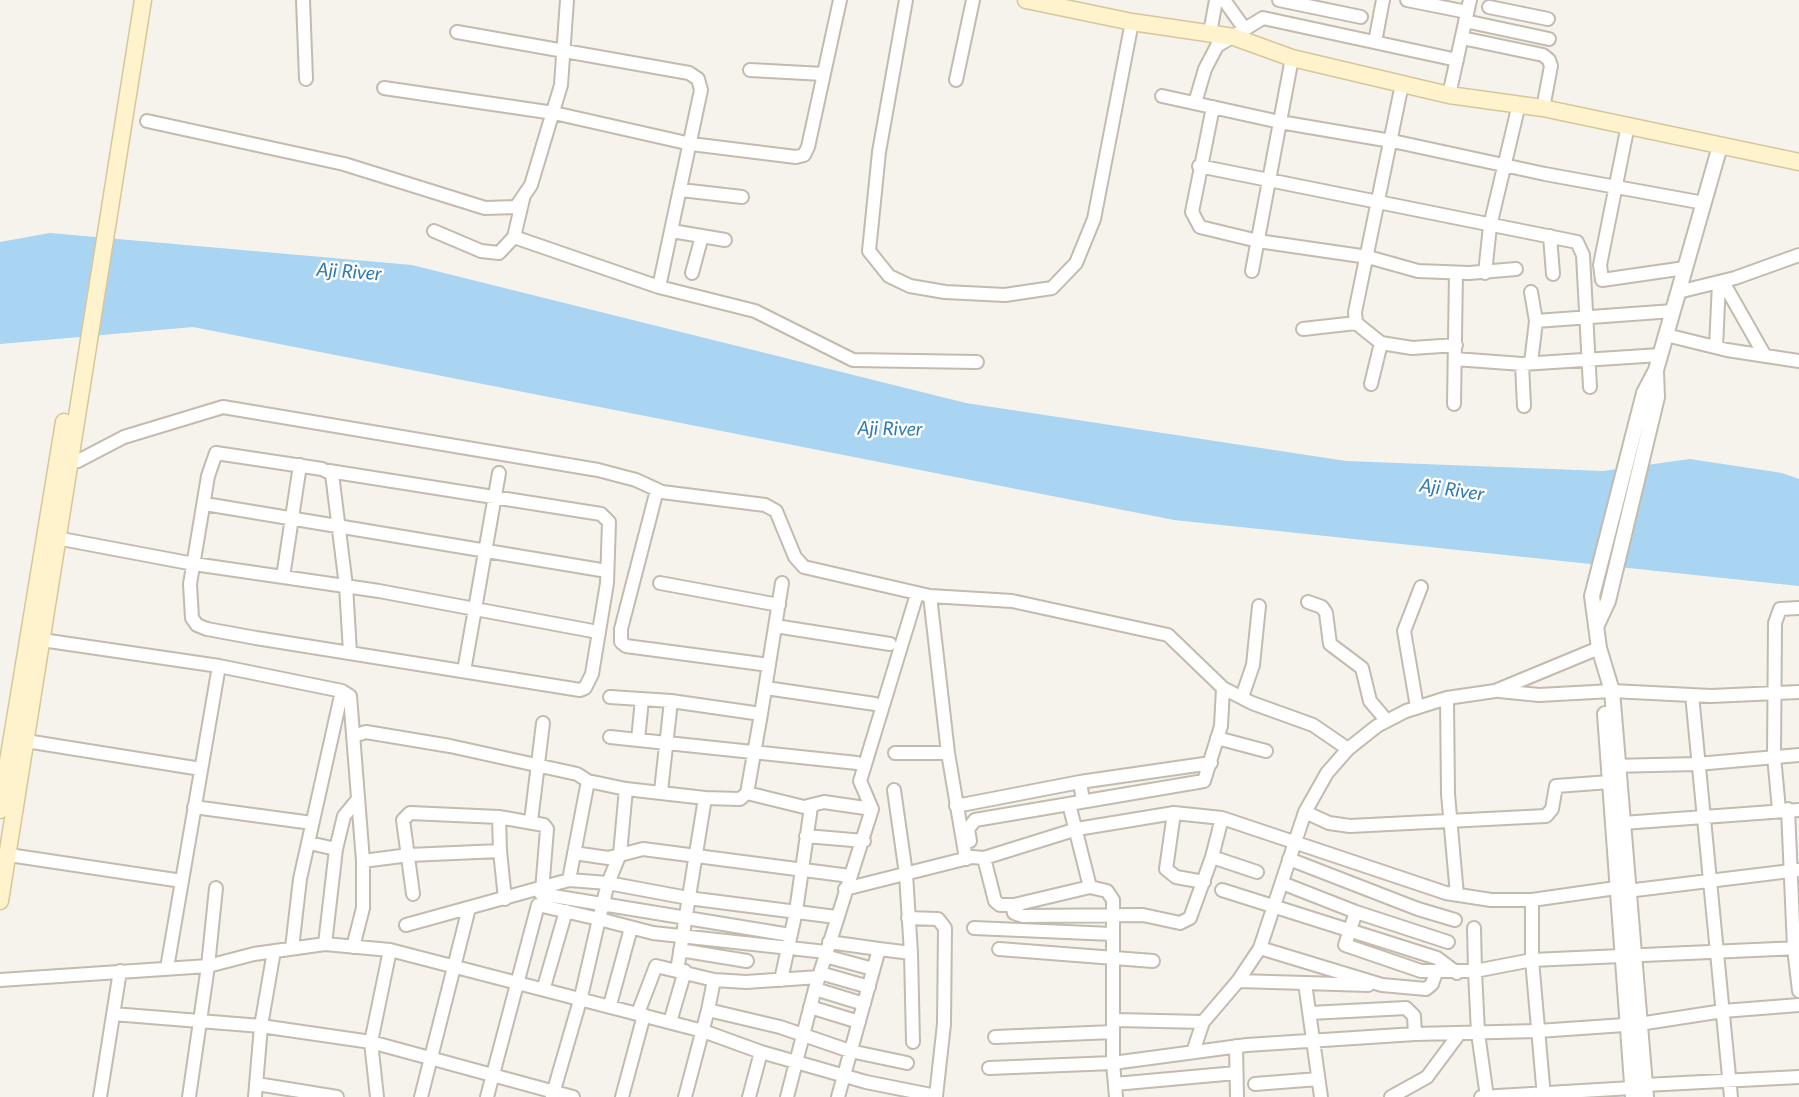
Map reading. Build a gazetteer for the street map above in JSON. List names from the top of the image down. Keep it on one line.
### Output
{"water":["Aji River"]}
